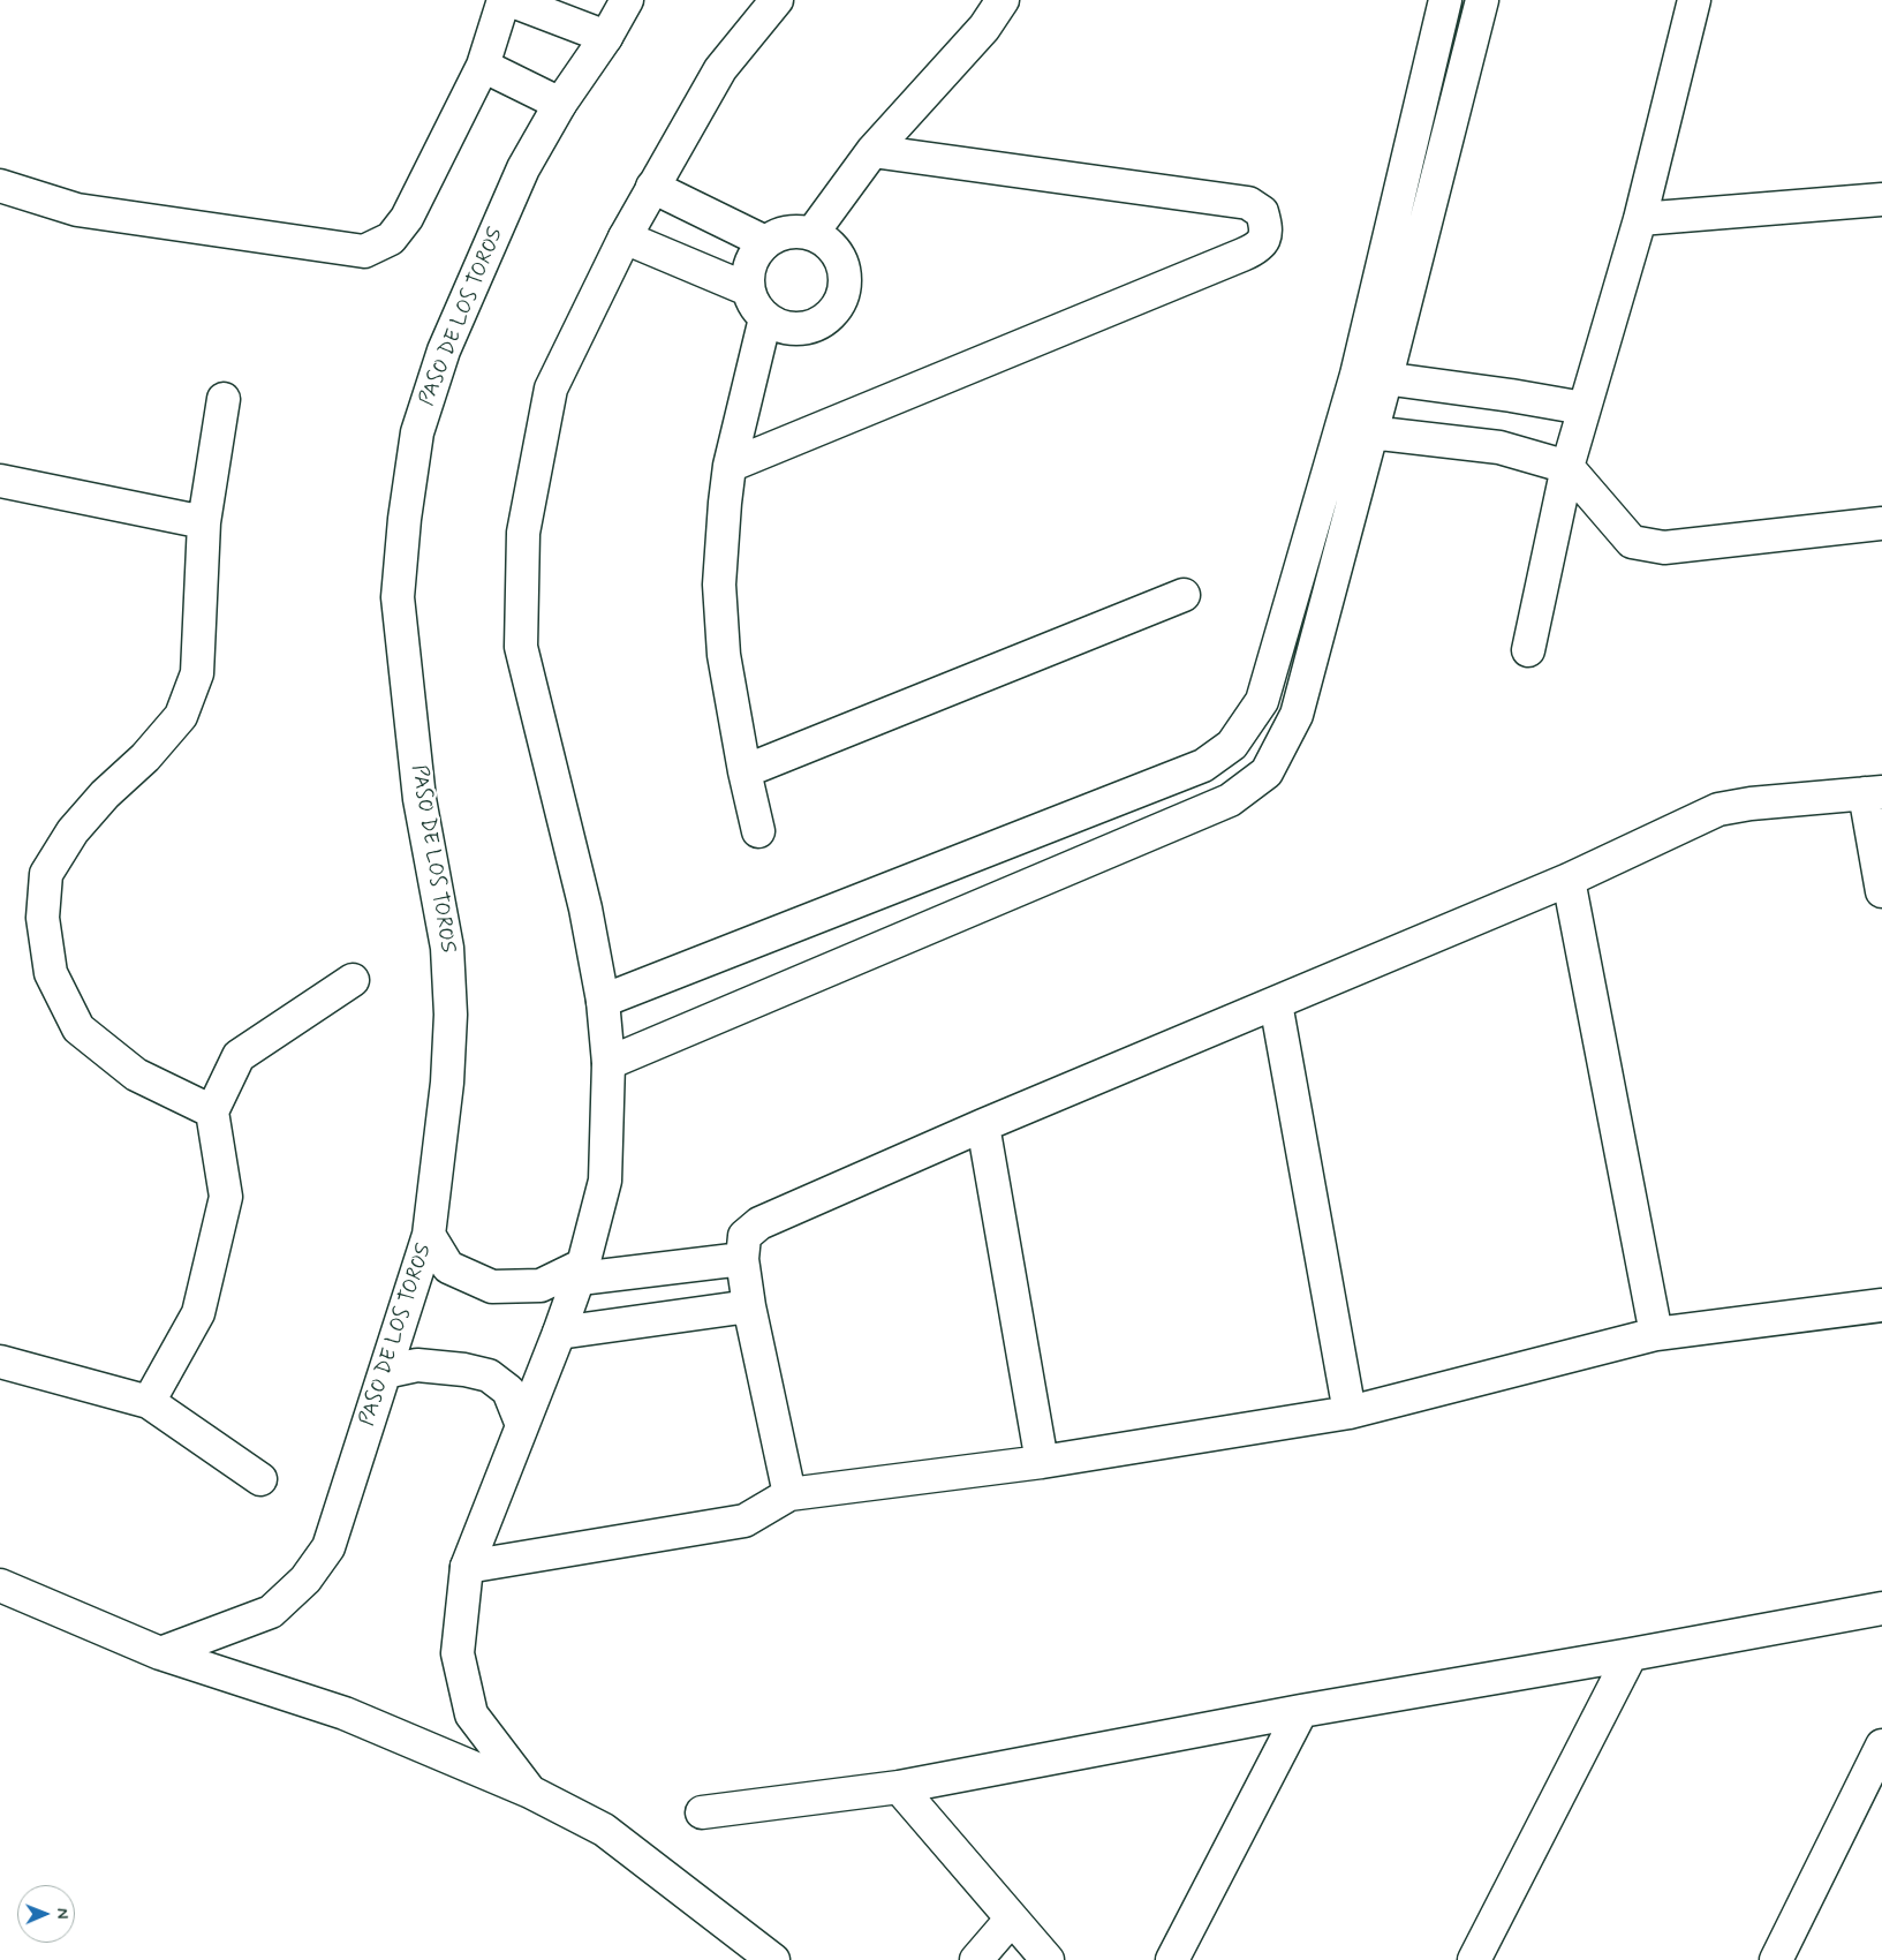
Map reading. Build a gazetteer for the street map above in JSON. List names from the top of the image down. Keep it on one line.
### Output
{"streets":{"street":["PASO DE LOS TOROS"]},"north":"right"}
